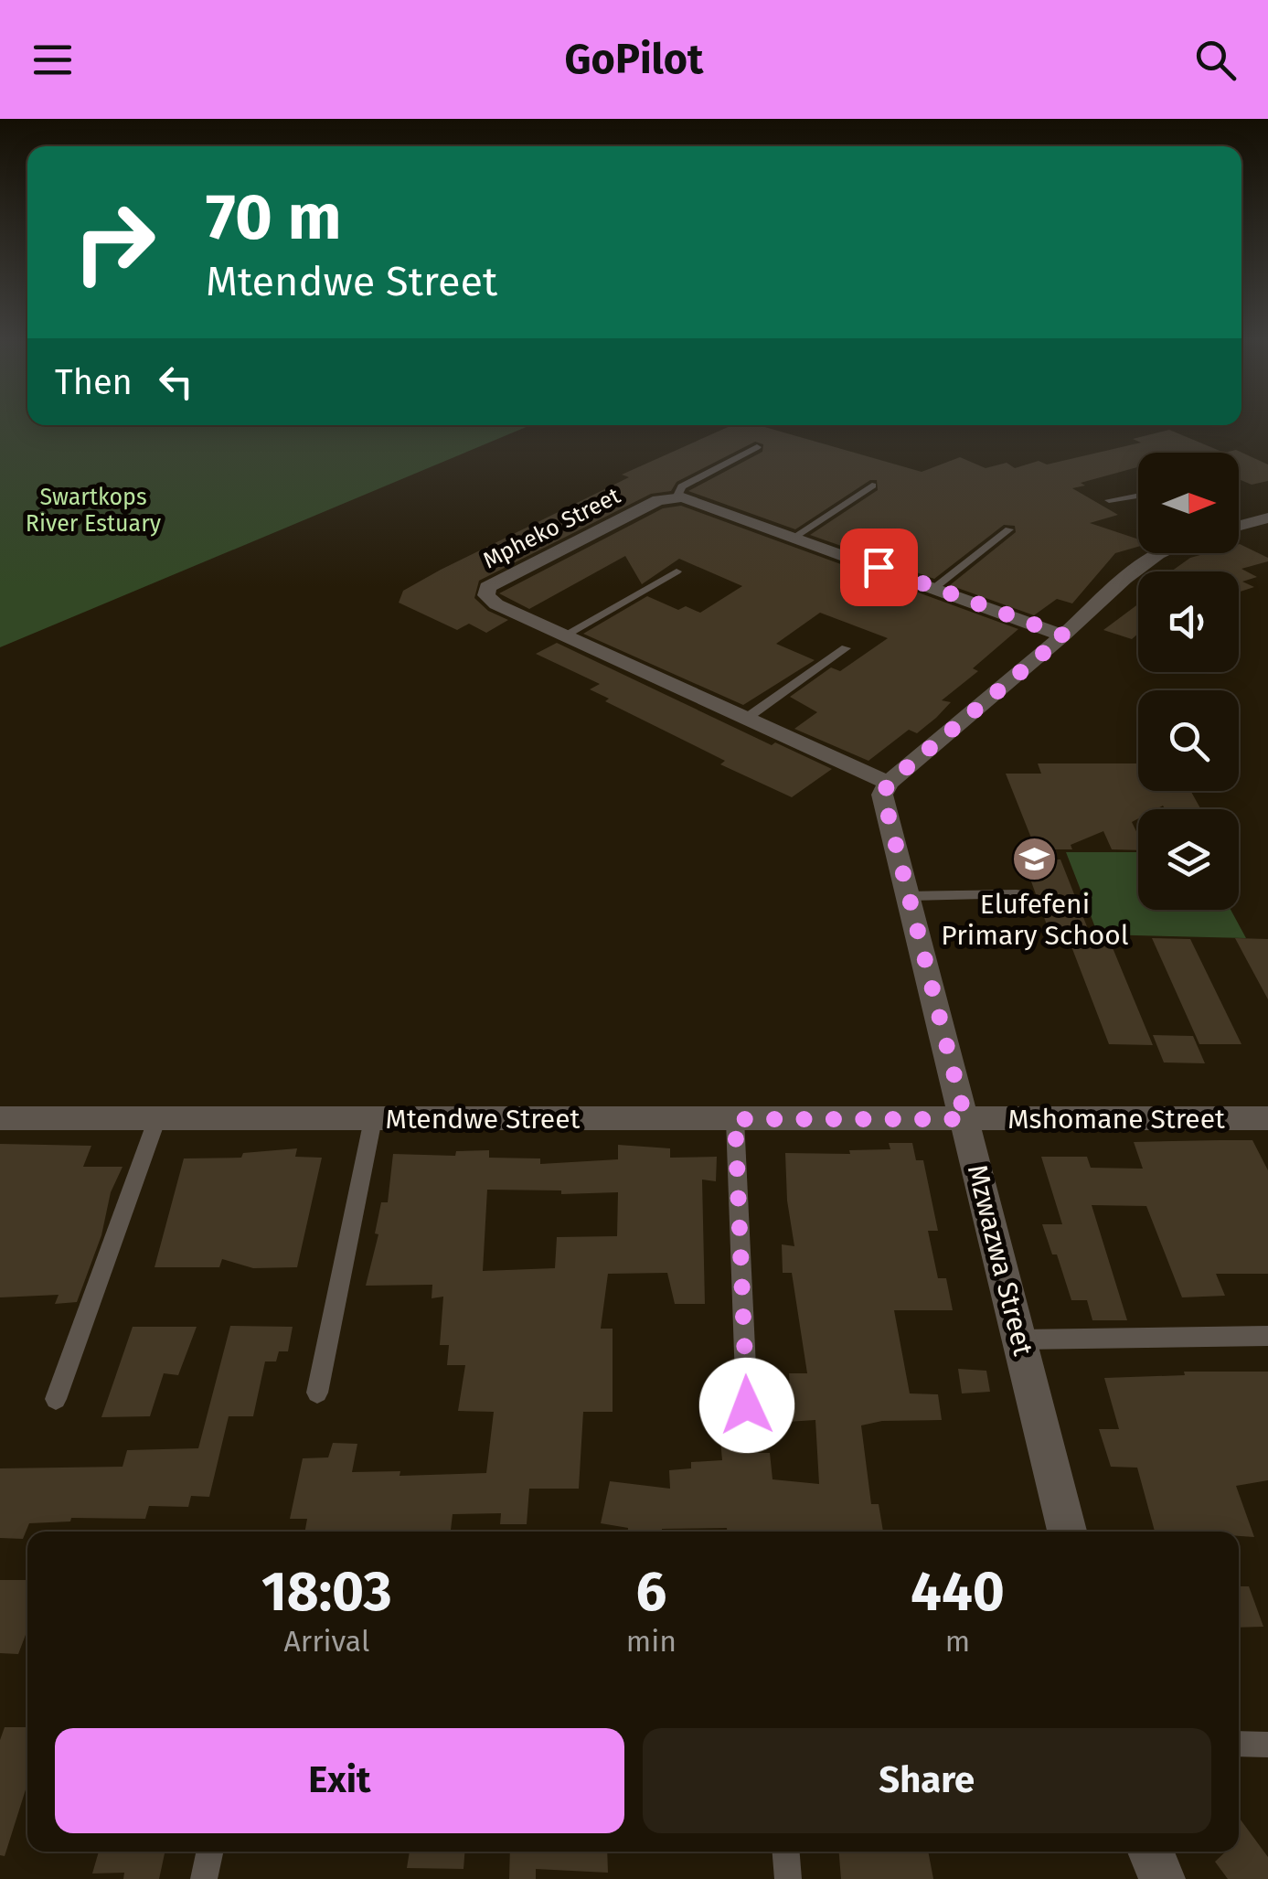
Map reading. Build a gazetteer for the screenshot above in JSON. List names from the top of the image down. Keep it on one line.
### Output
{"streets":{"street":["Mpheko Street","Mtendwe Street","Mshomane Street","Mzwazwa Street"]},"crossings":[["Mpheko Street","Mzwazwa Street"],["Mtendwe Street","Mshomane Street"],["Mtendwe Street","Mzwazwa Street"],["Mshomane Street","Mzwazwa Street"]],"parks":["Swartkops River Estuary"],"places":{"school or university":["Elufefeni Primary School"]},"north":"right","page":{"header":"GoPilot","turn":["70 m","Mtendwe Street"],"then":"Then","eta":["18:03","Arrival","6","min","440","m"],"buttons":["Exit","Share"]}}
